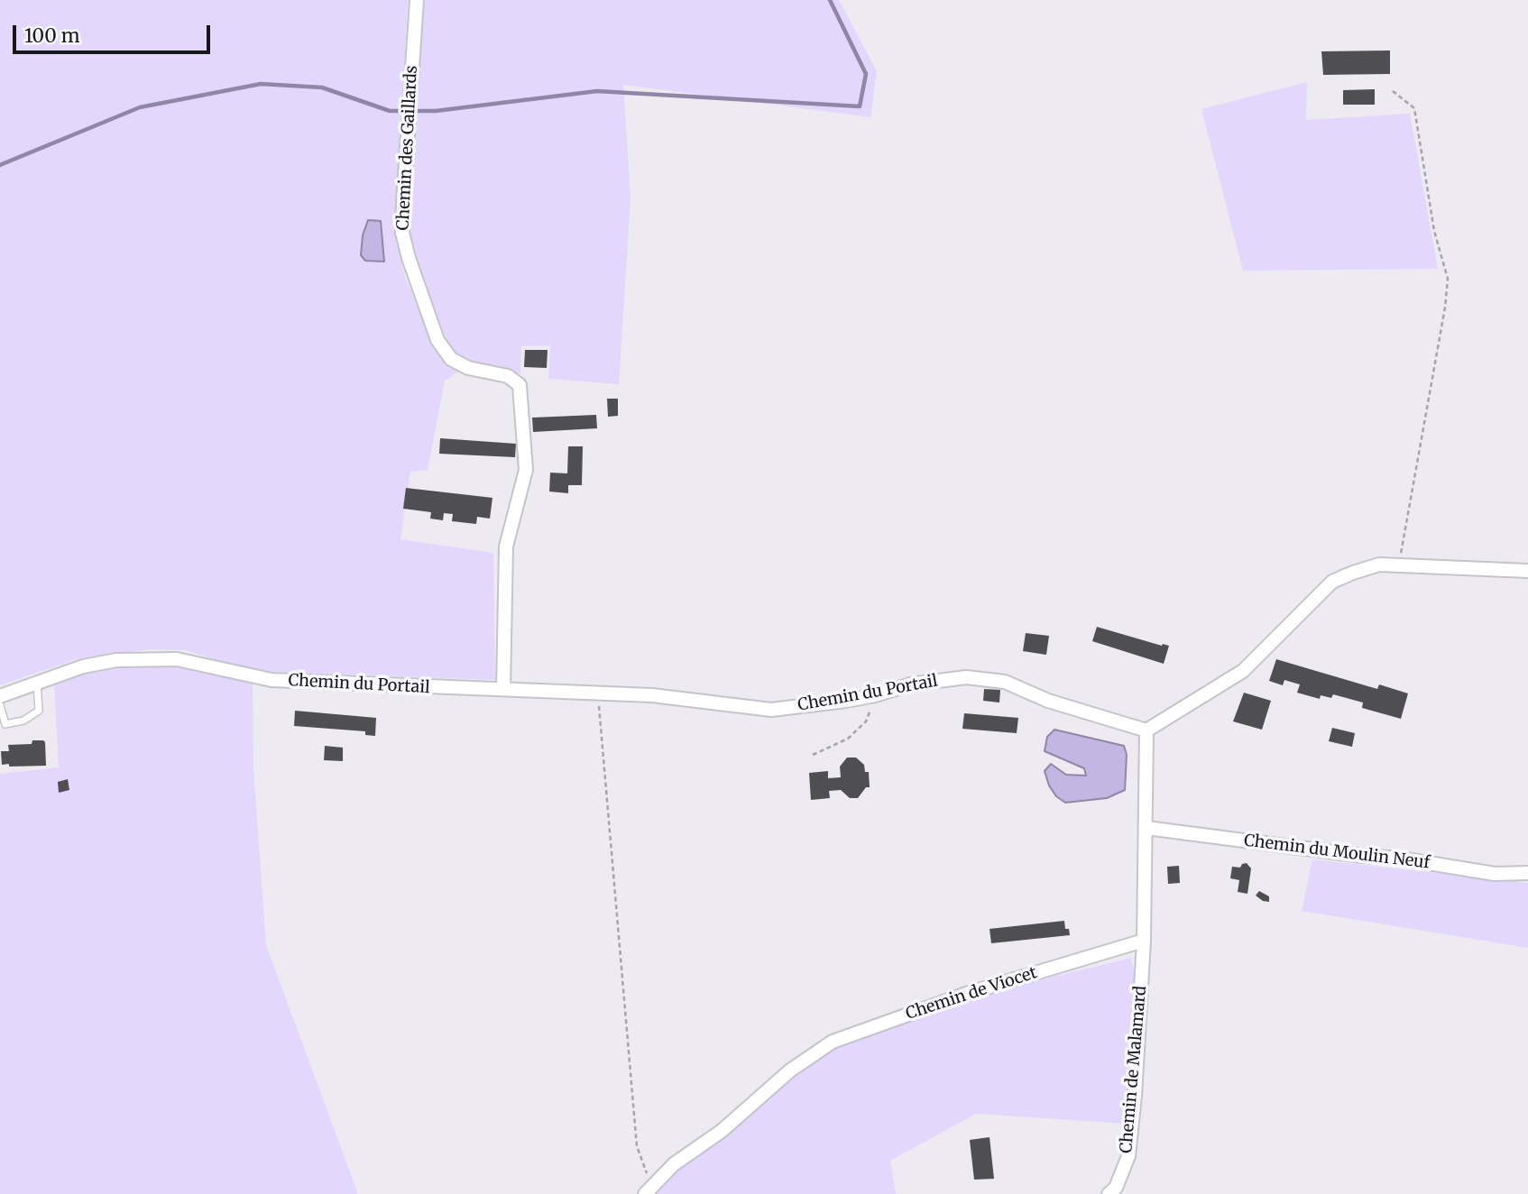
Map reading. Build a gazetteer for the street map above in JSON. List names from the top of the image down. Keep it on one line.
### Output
{"streets":{"street":["Chemin des Gaillards","Chemin du Portail","Chemin du Moulin Neuf","Chemin de Viocet","Chemin de Malamard"]},"crossings":[["Chemin des Gaillards","Chemin du Portail"],["Chemin de Viocet","Chemin de Malamard"]],"scale_bar":"100 m"}
